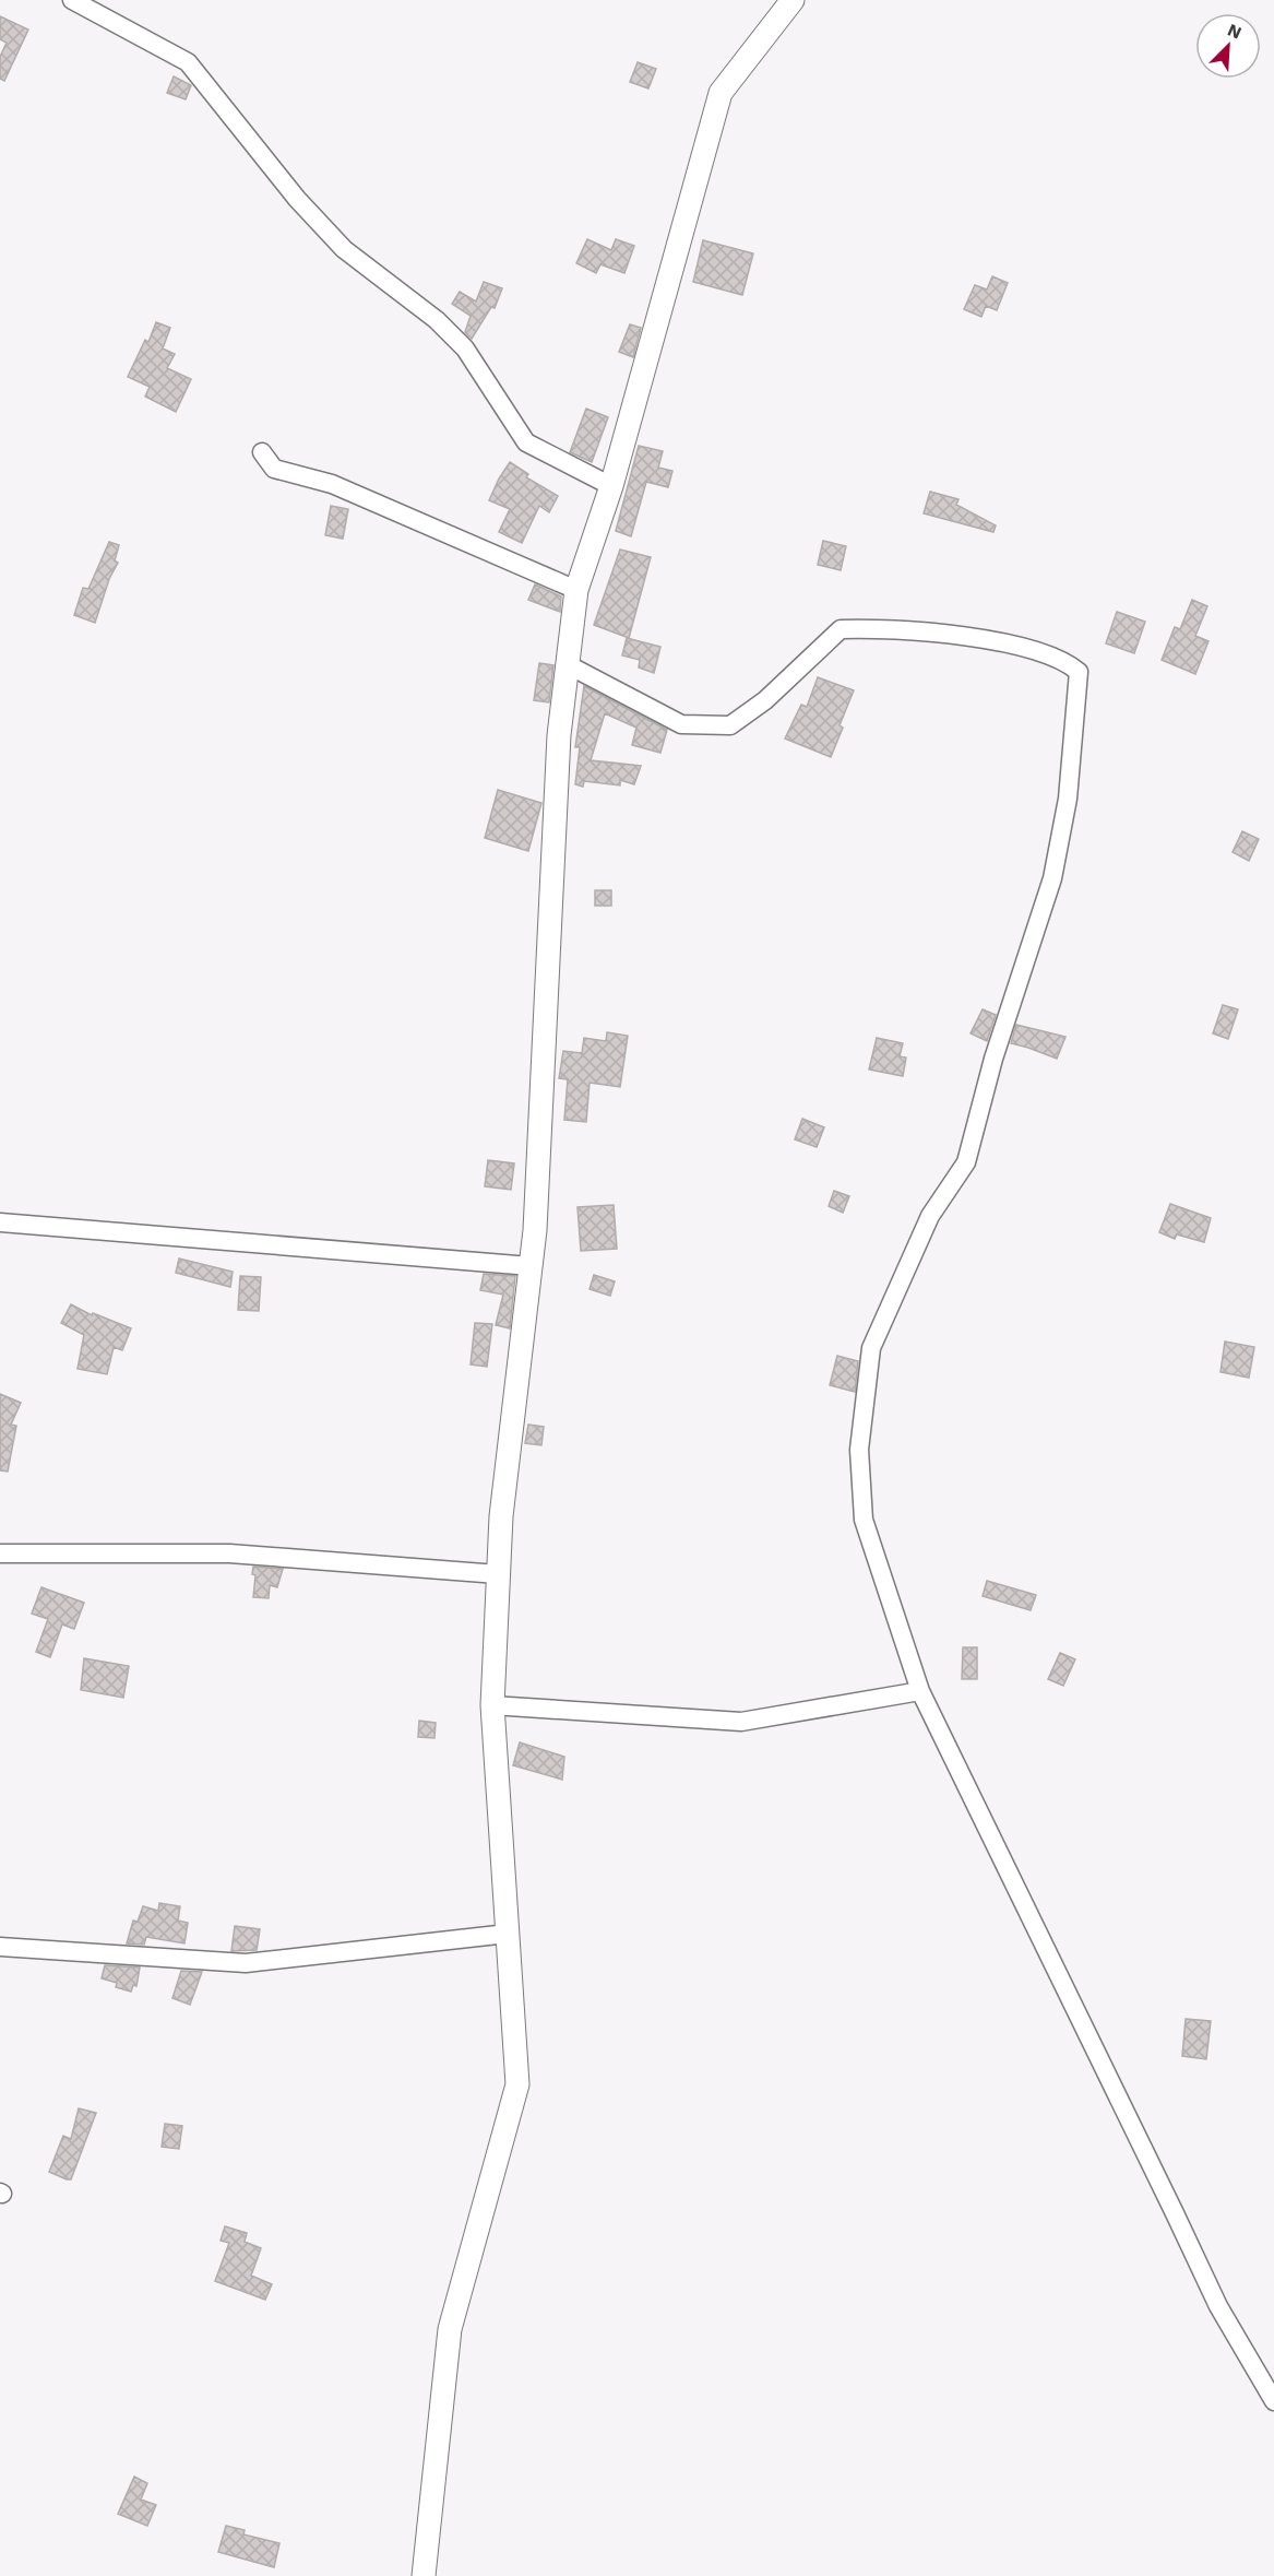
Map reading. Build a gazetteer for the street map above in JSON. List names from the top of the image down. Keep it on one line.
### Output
{"north":"top right"}
